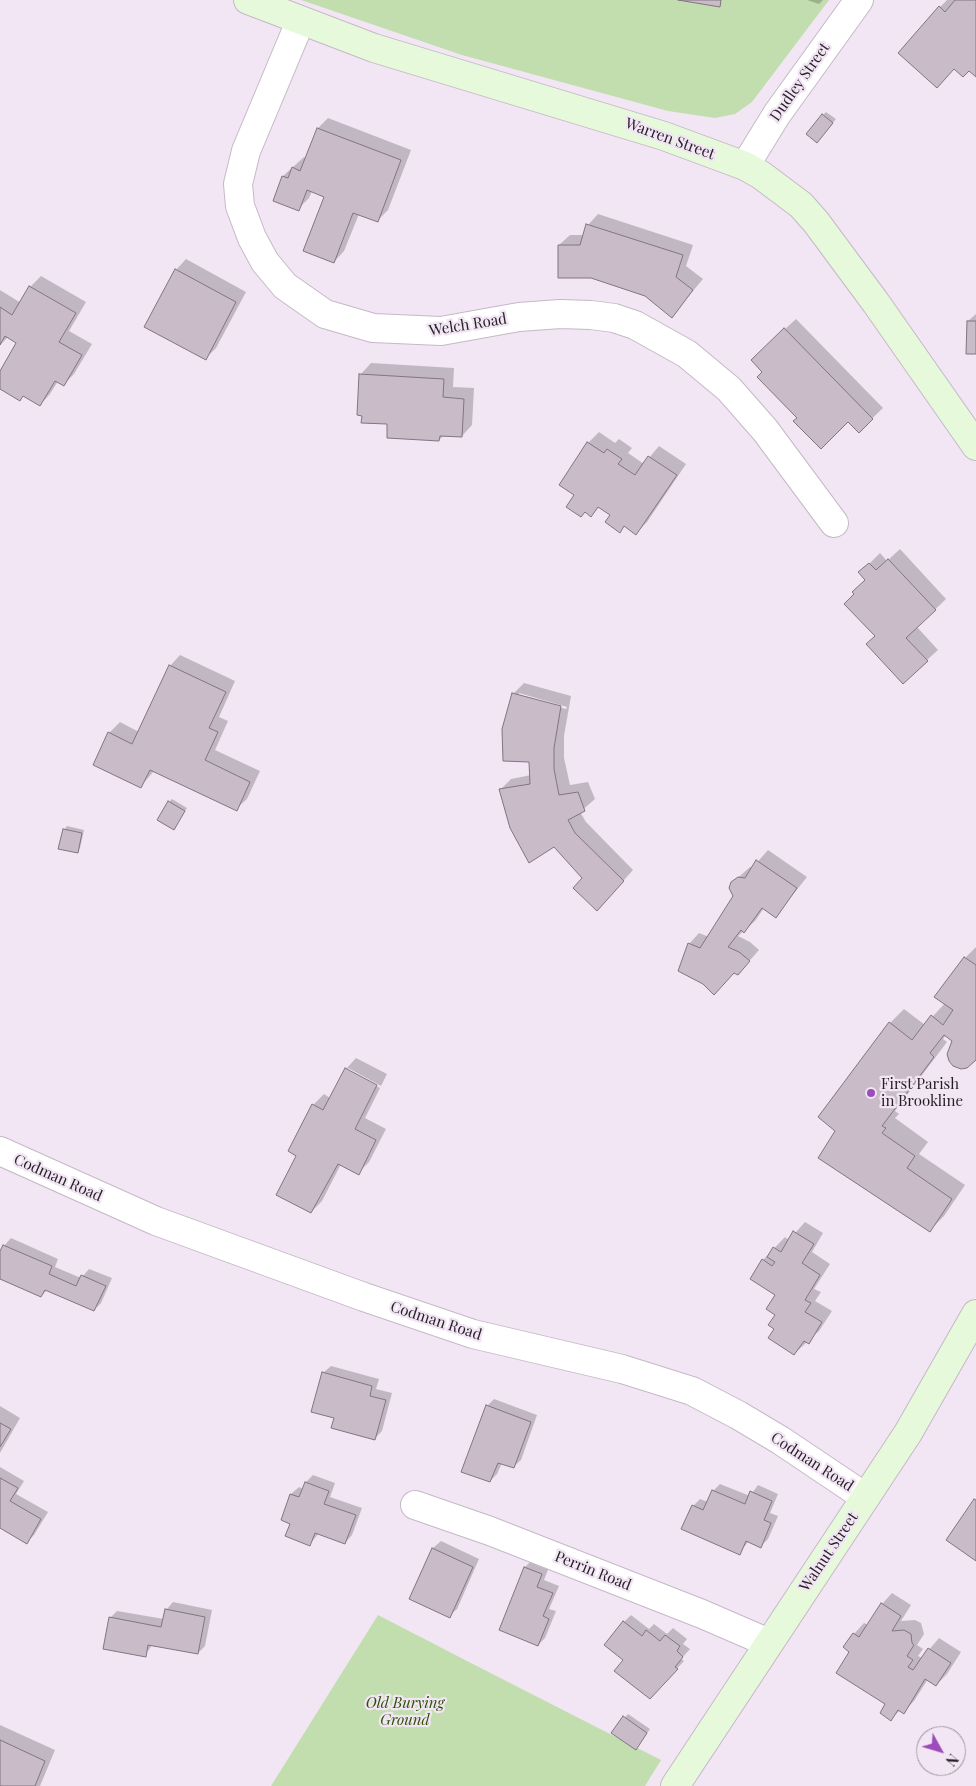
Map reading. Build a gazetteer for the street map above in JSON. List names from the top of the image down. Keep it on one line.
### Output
{"streets":{"street":["Dudley Street","Warren Street","Welch Road","Codman Road","Walnut Street","Perrin Road"]},"crossings":[["Dudley Street","Warren Street"],["Warren Street","Welch Road"],["Codman Road","Walnut Street"],["Walnut Street","Perrin Road"]],"parks":["Old Burying Ground"],"places":["First Parish in Brookline"],"north":"bottom right"}
